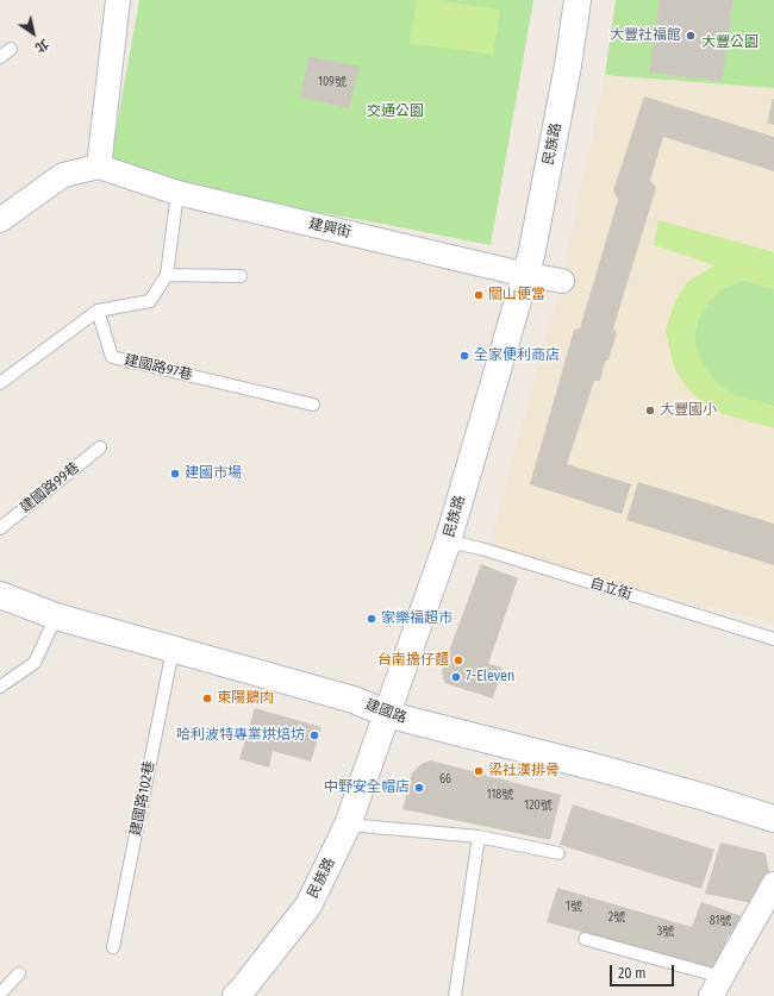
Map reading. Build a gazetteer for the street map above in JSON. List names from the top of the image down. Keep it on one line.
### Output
{"streets":{"street":["民族路","建興街","建國路"],"lane":["建國路97巷","建國路99巷","自立街","建國路102巷"]},"crossings":[["民族路","建興街"],["民族路","自立街"],["民族路","建國路"],["建國路","建國路102巷"]],"parks":["大豐公園","交通公園"],"places":["大豐社福館","關山便當","全家便利商店","大豐國小","建國市場","家樂福超市","台南擔仔麵","7-Eleven","東陽鵝肉","哈利波特專業烘焙坊","梁社漢排骨","中野安全帽店"],"house_numbers":["109號","66","118號","120號","1號","2號","81號","3號"],"scale_bar":"20 m","north":"bottom right"}
